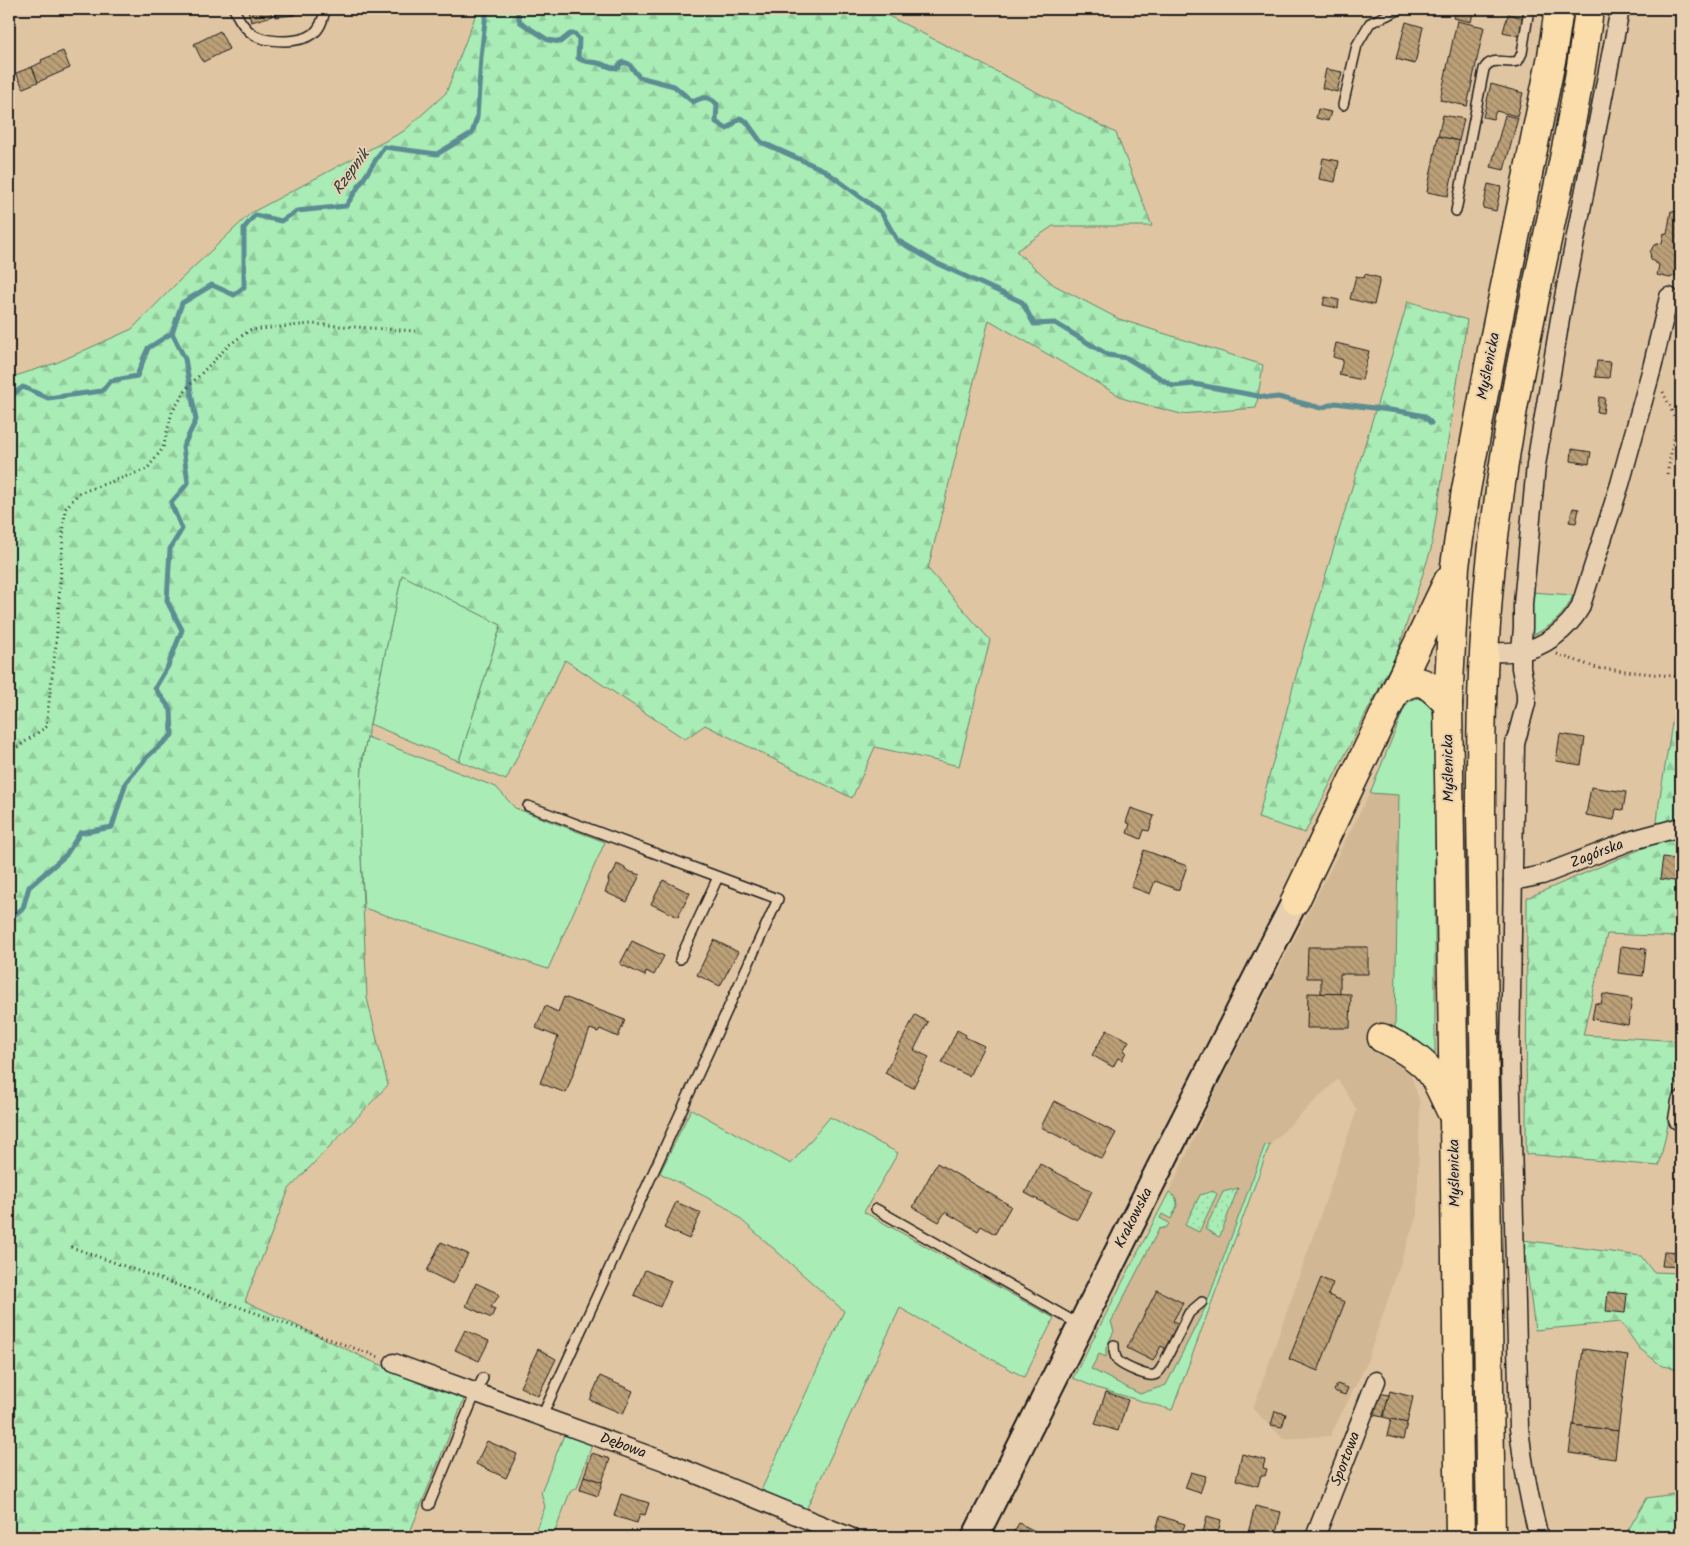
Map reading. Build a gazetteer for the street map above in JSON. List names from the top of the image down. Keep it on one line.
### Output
{"streets":{"highway":["Myślenicka"],"street":["Zagórska","Krakowska","Dębowa","Sportowa"]},"water":["Rzepnik"]}
